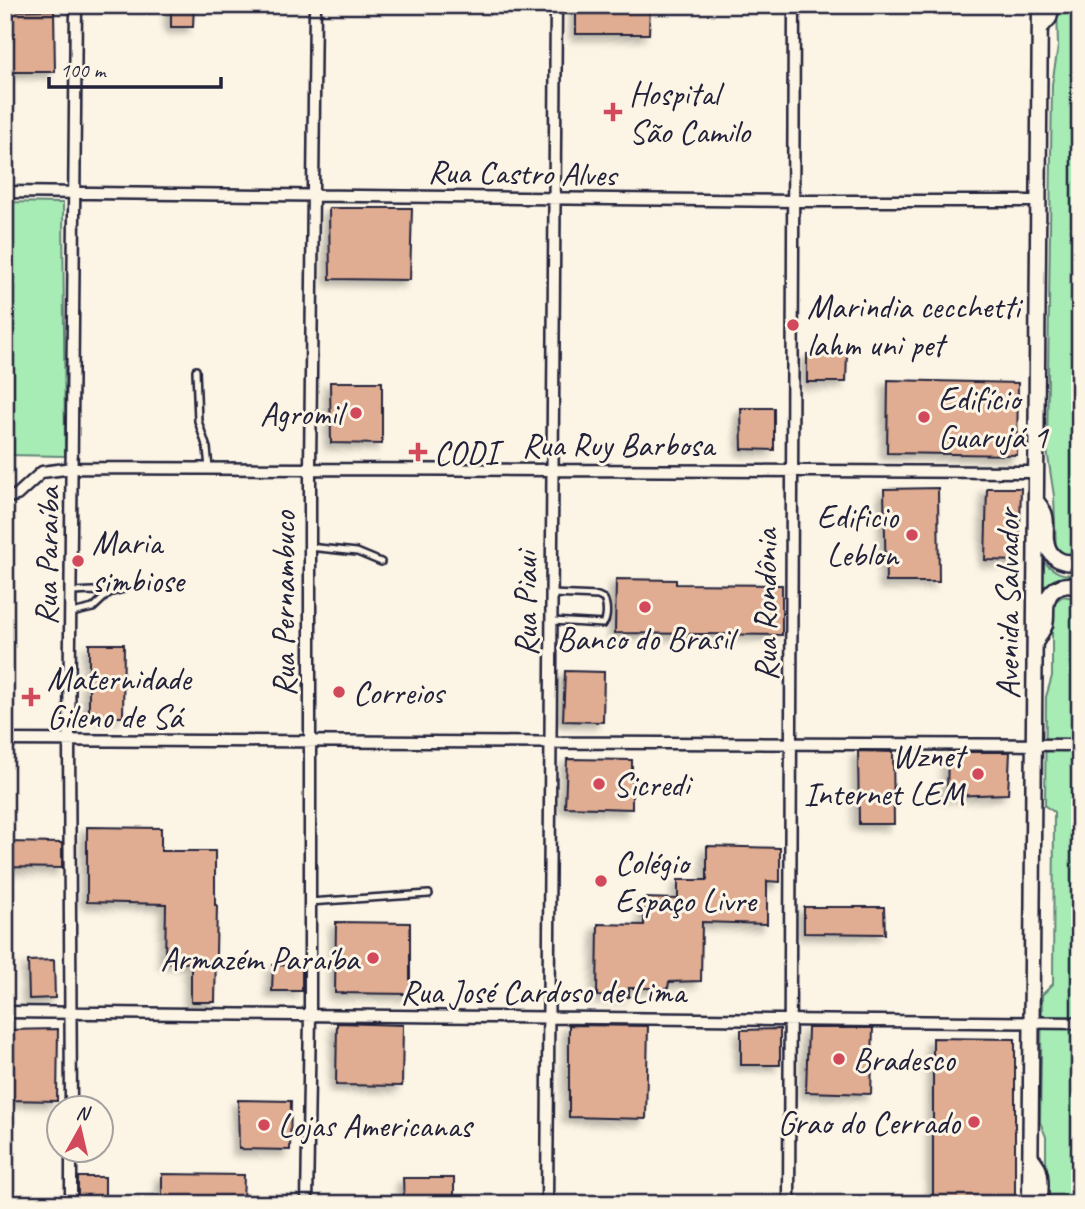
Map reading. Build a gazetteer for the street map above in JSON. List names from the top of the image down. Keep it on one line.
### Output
{"streets":{"main road":["Avenida Salvador"],"street":["Rua Castro Alves","Rua Ruy Barbosa","Rua Paraíba","Rua Pernambuco","Rua Piaui","Rua Rondônia","Rua José Cardoso de Lima"]},"crossings":[["Rua Castro Alves","Rua Paraíba"],["Rua Castro Alves","Rua Pernambuco"],["Rua Castro Alves","Rua Piaui"],["Rua Castro Alves","Avenida Salvador"],["Rua Castro Alves","Rua Rondônia"],["Rua Ruy Barbosa","Rua Paraíba"],["Rua Ruy Barbosa","Rua Pernambuco"],["Rua Ruy Barbosa","Rua Piaui"],["Rua Ruy Barbosa","Avenida Salvador"],["Rua Ruy Barbosa","Rua Rondônia"],["Rua Paraíba","Rua José Cardoso de Lima"],["Rua Pernambuco","Rua José Cardoso de Lima"],["Rua Piaui","Rua José Cardoso de Lima"],["Avenida Salvador","Rua José Cardoso de Lima"],["Rua Rondônia","Rua José Cardoso de Lima"]],"places":{"health":["Hospital São Camilo","CODI","Maternidade Gileno de Sá"],"other":["Marindia cecchetti lahm uni pet","Agromil","Edifício Guarujá 1","Edificio Leblon","Maria simbiose","Banco do Brasil","Correios","Wznet Internet LEM","Sicredi","Colégio Espaço Livre","Armazém Paraíba","Bradesco","Grao do Cerrado","Lojas Americanas"]},"scale_bar":"100 m","north":"top"}
